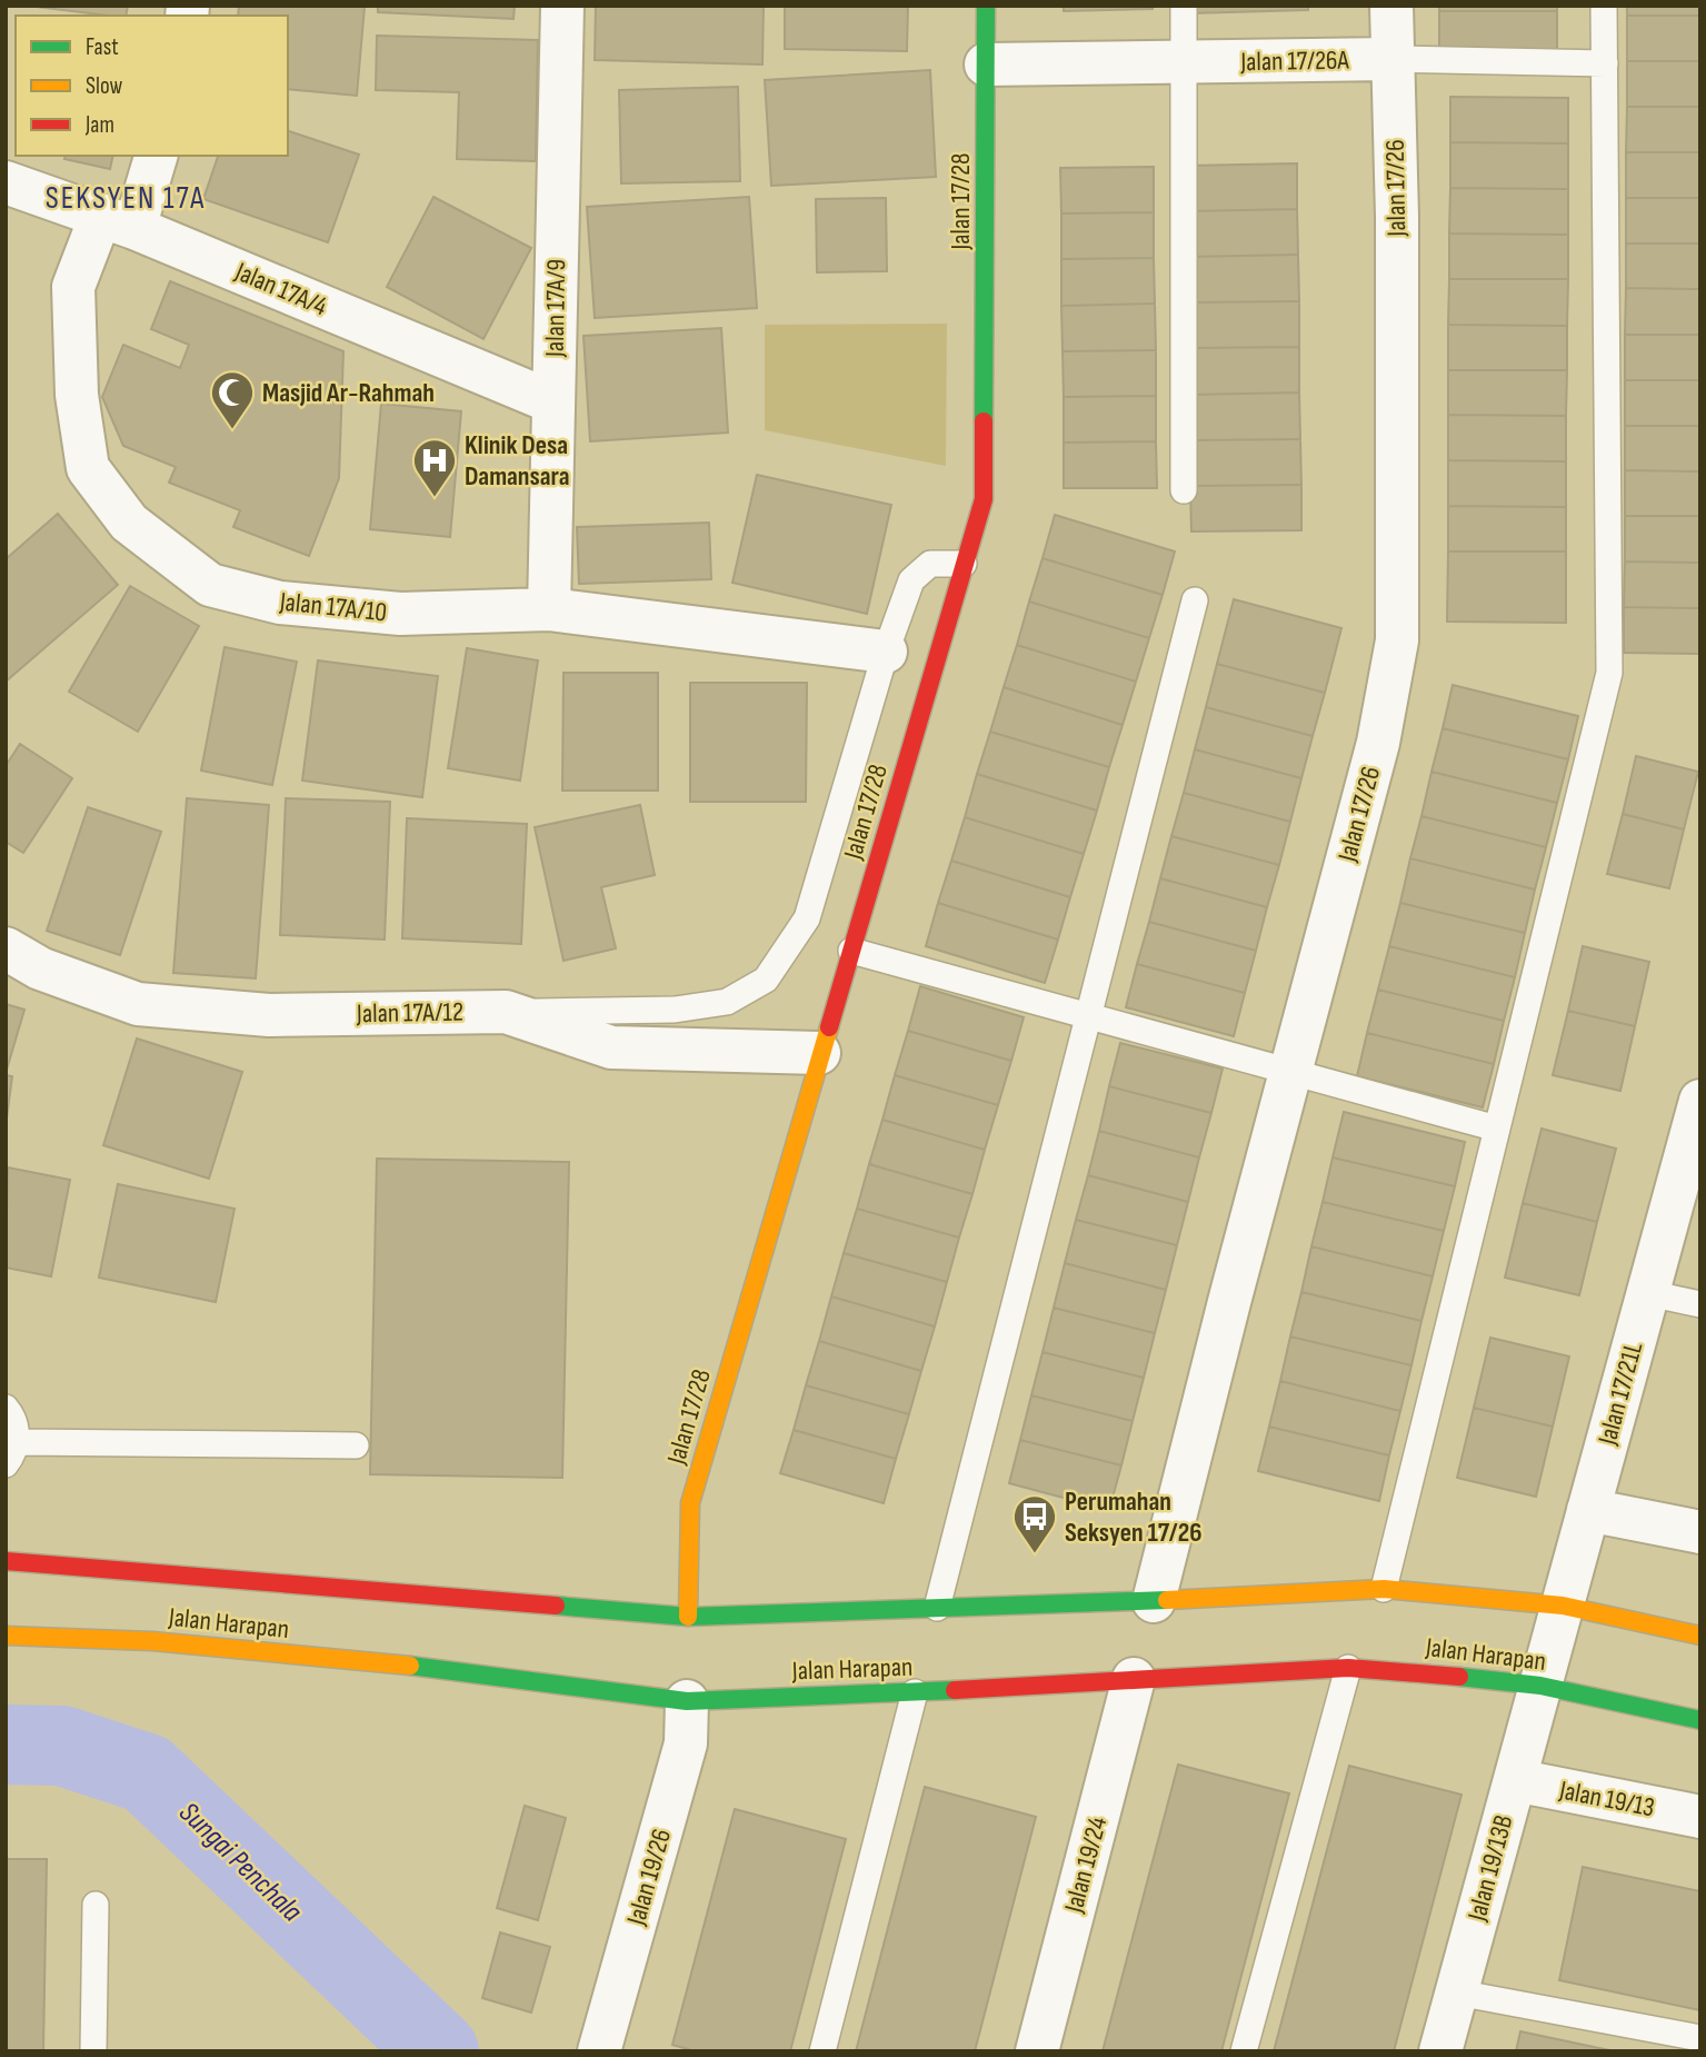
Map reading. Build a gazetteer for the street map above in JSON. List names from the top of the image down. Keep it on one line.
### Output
{"streets":{"main road":["Jalan 17/28","Jalan Harapan"],"street":["Jalan 17/26A","Jalan 17/26","Jalan 17A/4","Jalan 17A/9","Jalan 17A/10","Jalan 17A/12","Jalan 17/21L","Jalan 19/13","Jalan 19/24","Jalan 19/13B","Jalan 19/26"]},"crossings":[["Jalan 17/26A","Jalan 17/26"],["Jalan 17/26A","Jalan 17/28"],["Jalan 17/26","Jalan Harapan"],["Jalan 17/28","Jalan 17A/12"],["Jalan 17/28","Jalan Harapan"],["Jalan 17A/4","Jalan 17A/9"],["Jalan 17A/4","Jalan 17A/10"],["Jalan 17A/9","Jalan 17A/10"],["Jalan 17/21L","Jalan Harapan"],["Jalan 17/21L","Jalan 19/13B"],["Jalan Harapan","Jalan 19/24"],["Jalan Harapan","Jalan 19/13B"],["Jalan Harapan","Jalan 19/26"],["Jalan 19/13","Jalan 19/13B"]],"districts":["SEKSYEN 17A"],"water":["Sungai Penchala"],"places":{"mosque":["Masjid Ar-Rahmah"],"hospital":["Klinik Desa Damansara"],"bus stop":["Perumahan Seksyen 17/26"]},"legend":["Fast","Slow","Jam"]}
